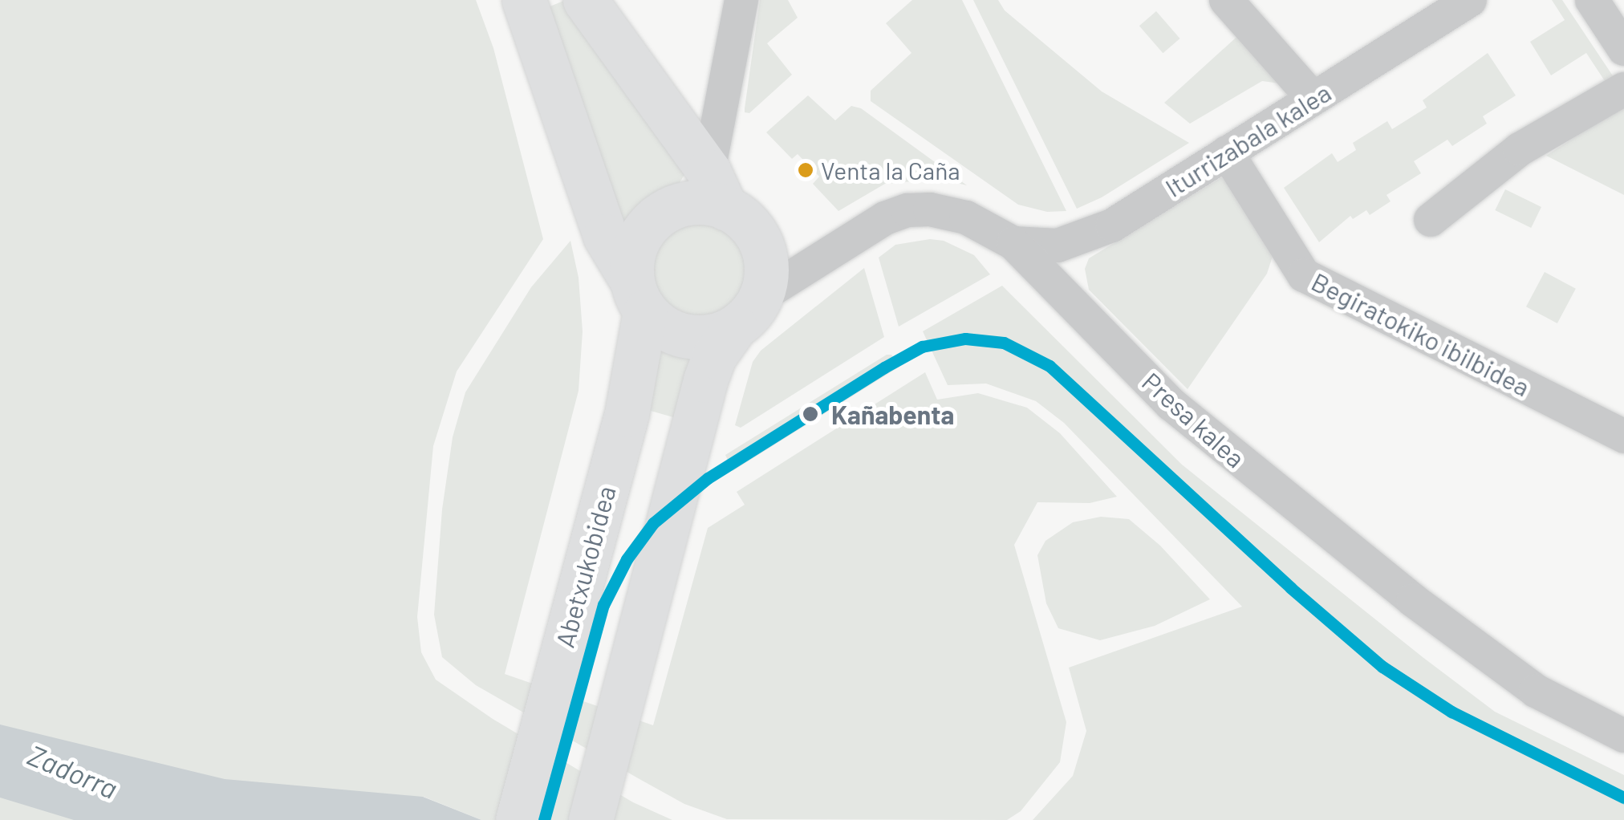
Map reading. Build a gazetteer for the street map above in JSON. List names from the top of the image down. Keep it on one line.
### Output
{"streets":{"street":["Iturrizabala kalea","Begiratokiko ibilbidea","Presa kalea","Abetxukobidea"]},"crossings":[["Iturrizabala kalea","Begiratokiko ibilbidea"],["Iturrizabala kalea","Presa kalea"],["Presa kalea","Abetxukobidea"]],"water":["Zadorra"],"places":["Venta la Caña","Kañabenta"]}
